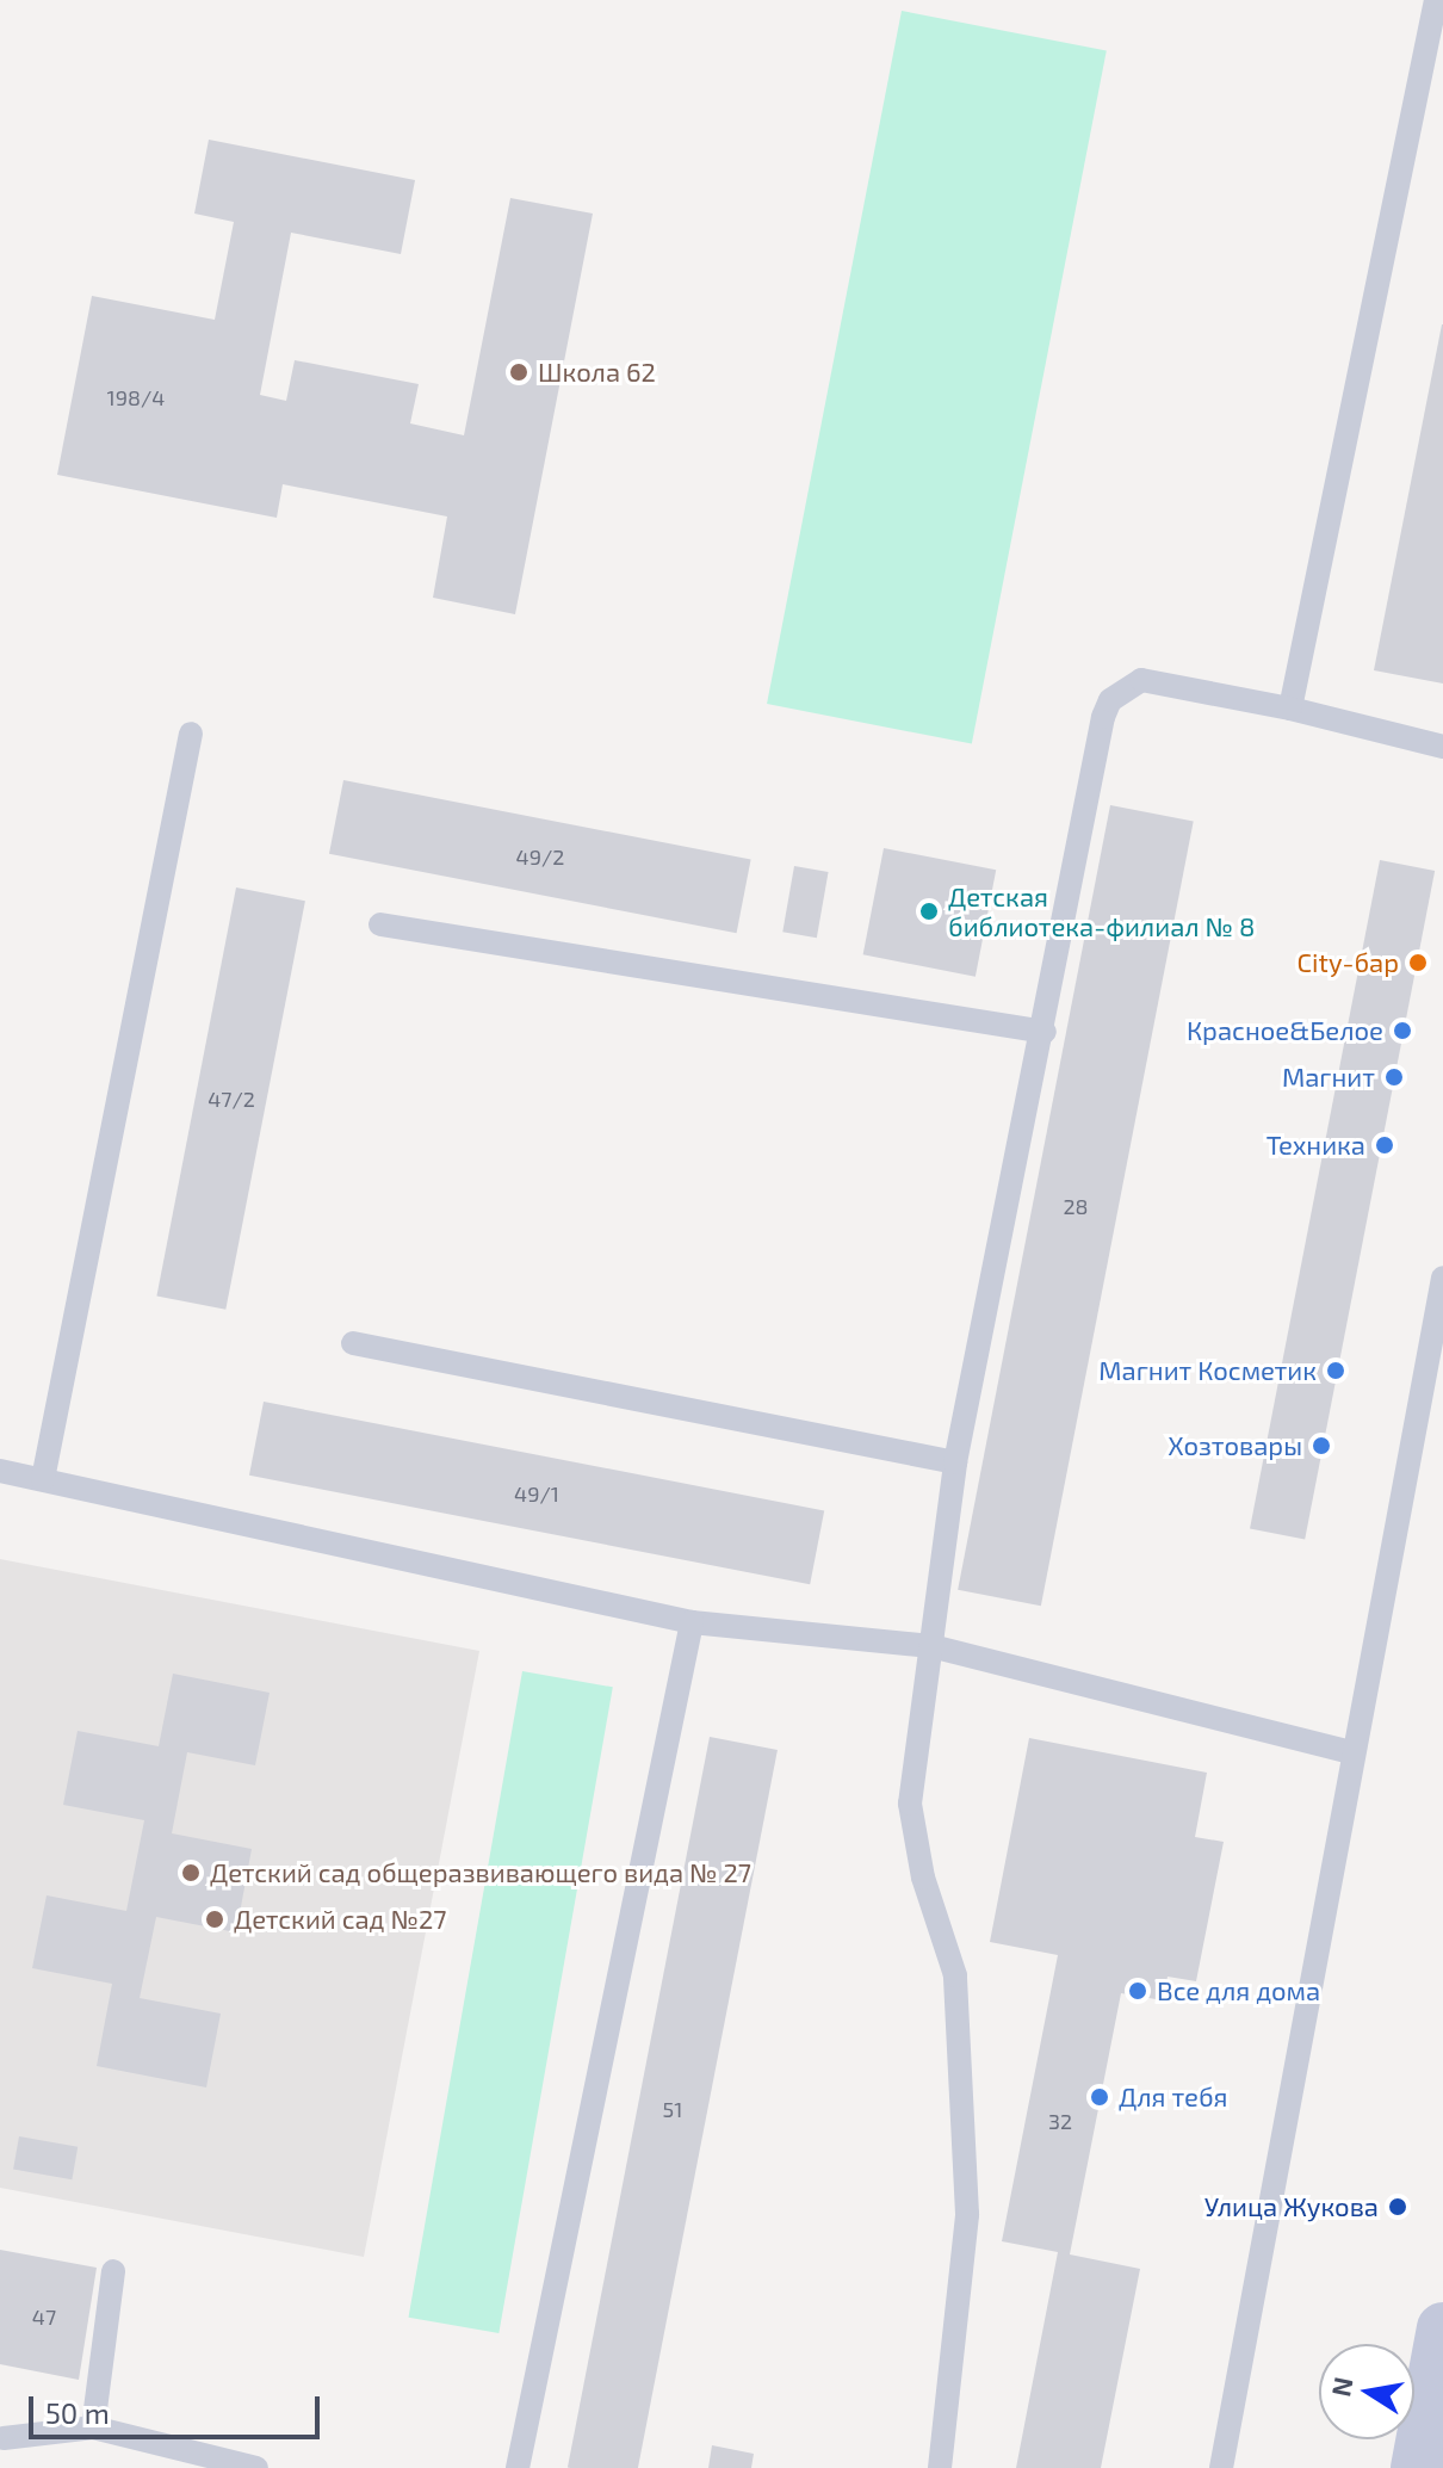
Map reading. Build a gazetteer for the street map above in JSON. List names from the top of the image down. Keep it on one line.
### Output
{"places":["Школа 62","Детская библиотека-филиал № 8","City-бар","Красное&Белое","Магнит","Техника","Магнит Косметик","Хозтовары","Детский сад общеразвивающего вида № 27","Детский сад №27","Все для дома","Для тебя","Улица Жукова"],"house_numbers":["198/4","49/2","47/2","28","49/1","51","32","47"],"scale_bar":"50 m","north":"left"}
